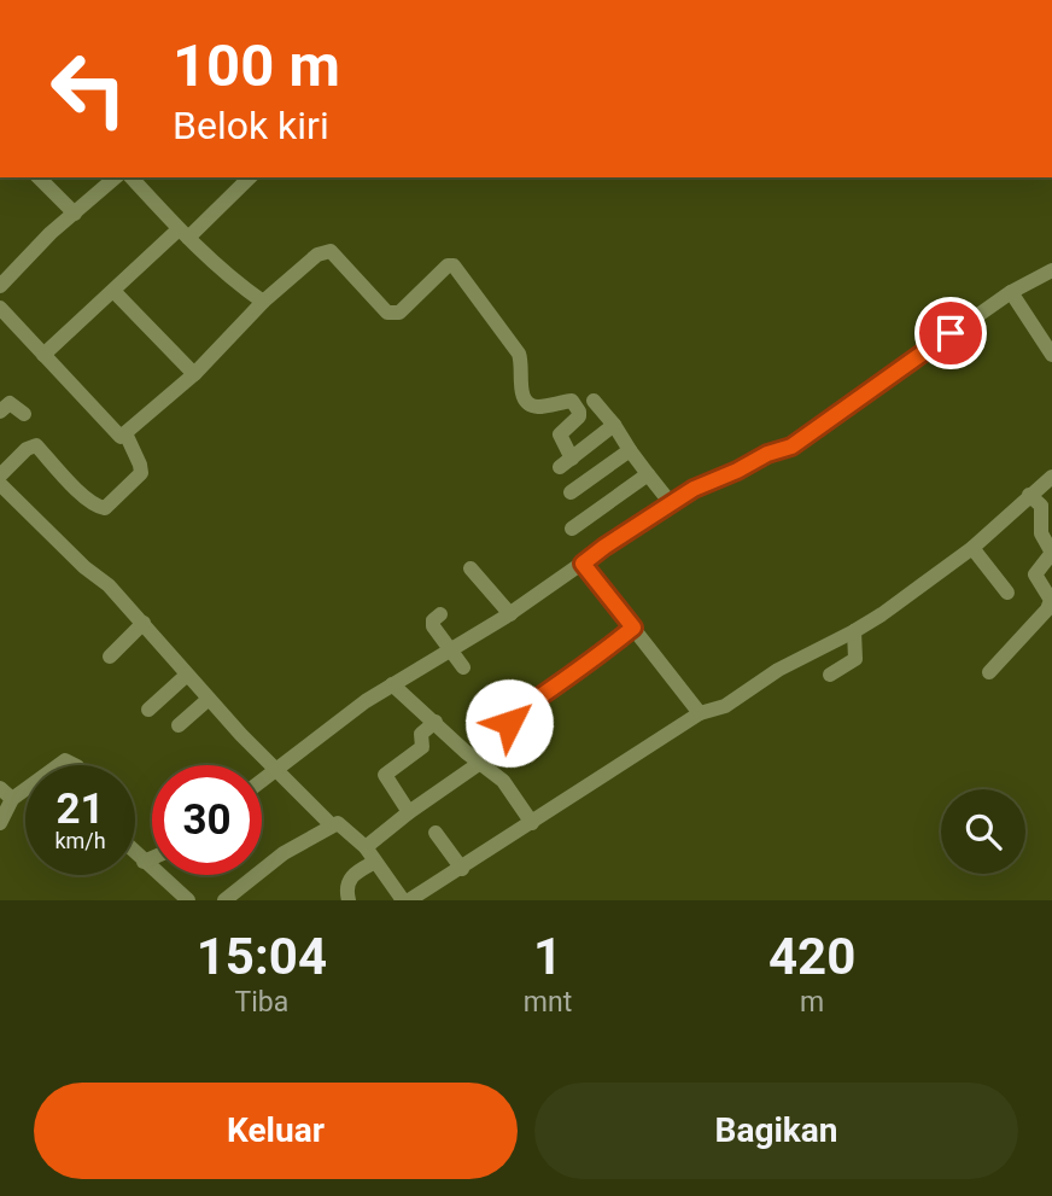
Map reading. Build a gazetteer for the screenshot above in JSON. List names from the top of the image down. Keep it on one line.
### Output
{"page":{"turn":["100 m","Belok kiri"],"speed":"21 km/h","limit":"30","eta":["15:04","Tiba","1","mnt","420","m"],"buttons":["Keluar","Bagikan"]}}
